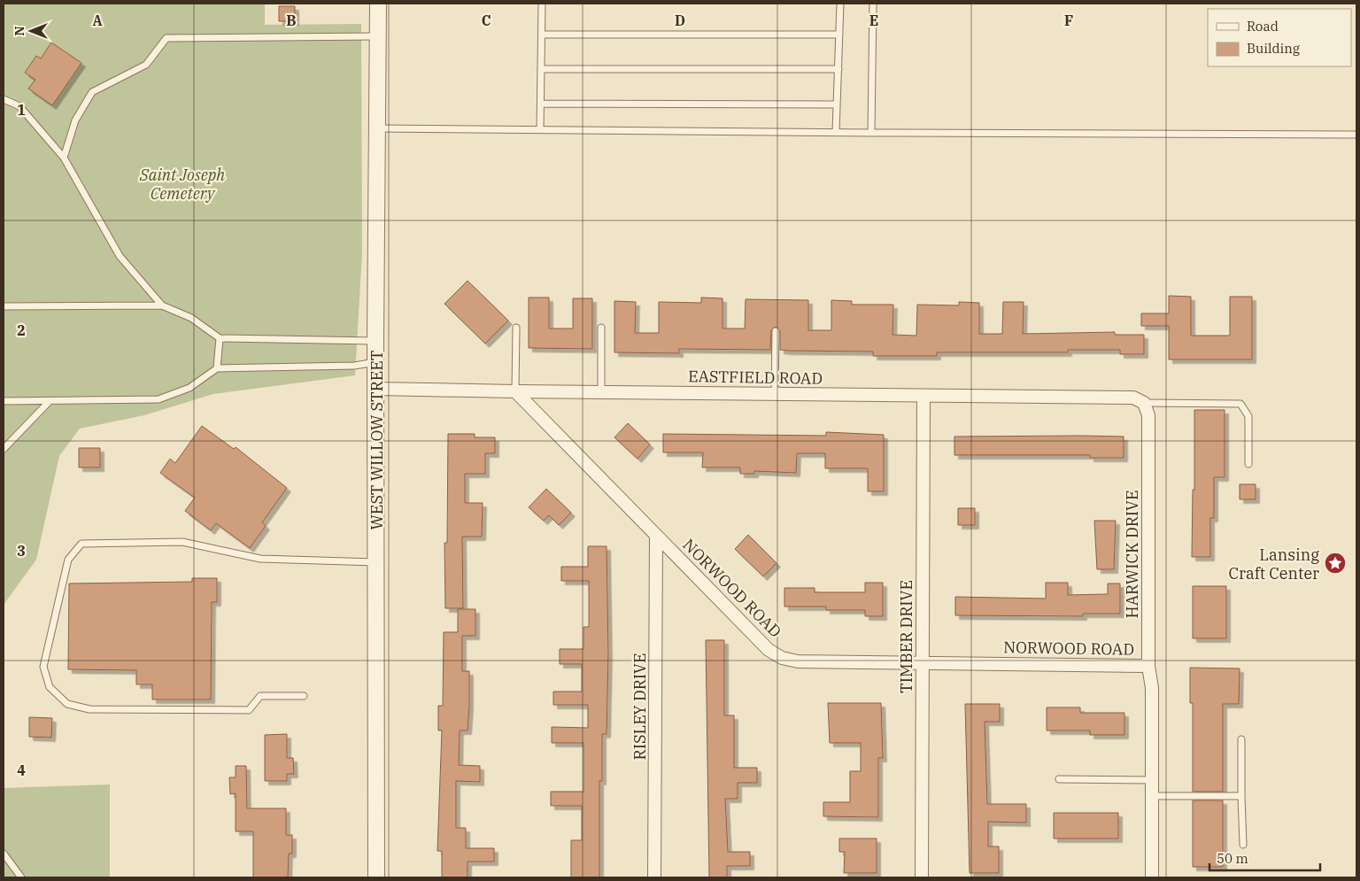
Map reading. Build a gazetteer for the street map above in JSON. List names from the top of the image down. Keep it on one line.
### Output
{"streets":{"street":["EASTFIELD ROAD","WEST WILLOW STREET","HARWICK DRIVE","NORWOOD ROAD","TIMBER DRIVE","RISLEY DRIVE"]},"crossings":[["EASTFIELD ROAD","WEST WILLOW STREET"],["EASTFIELD ROAD","HARWICK DRIVE"],["EASTFIELD ROAD","NORWOOD ROAD"],["EASTFIELD ROAD","TIMBER DRIVE"],["HARWICK DRIVE","NORWOOD ROAD"],["NORWOOD ROAD","TIMBER DRIVE"],["NORWOOD ROAD","RISLEY DRIVE"]],"parks":["Saint Joseph Cemetery"],"places":{"place":["Lansing Craft Center"]},"legend":["Road","Building"],"scale_bar":"50 m","north":"left","grid":{"columns":["A","B","C","D","E","F"],"rows":["1","2","3","4"]}}
